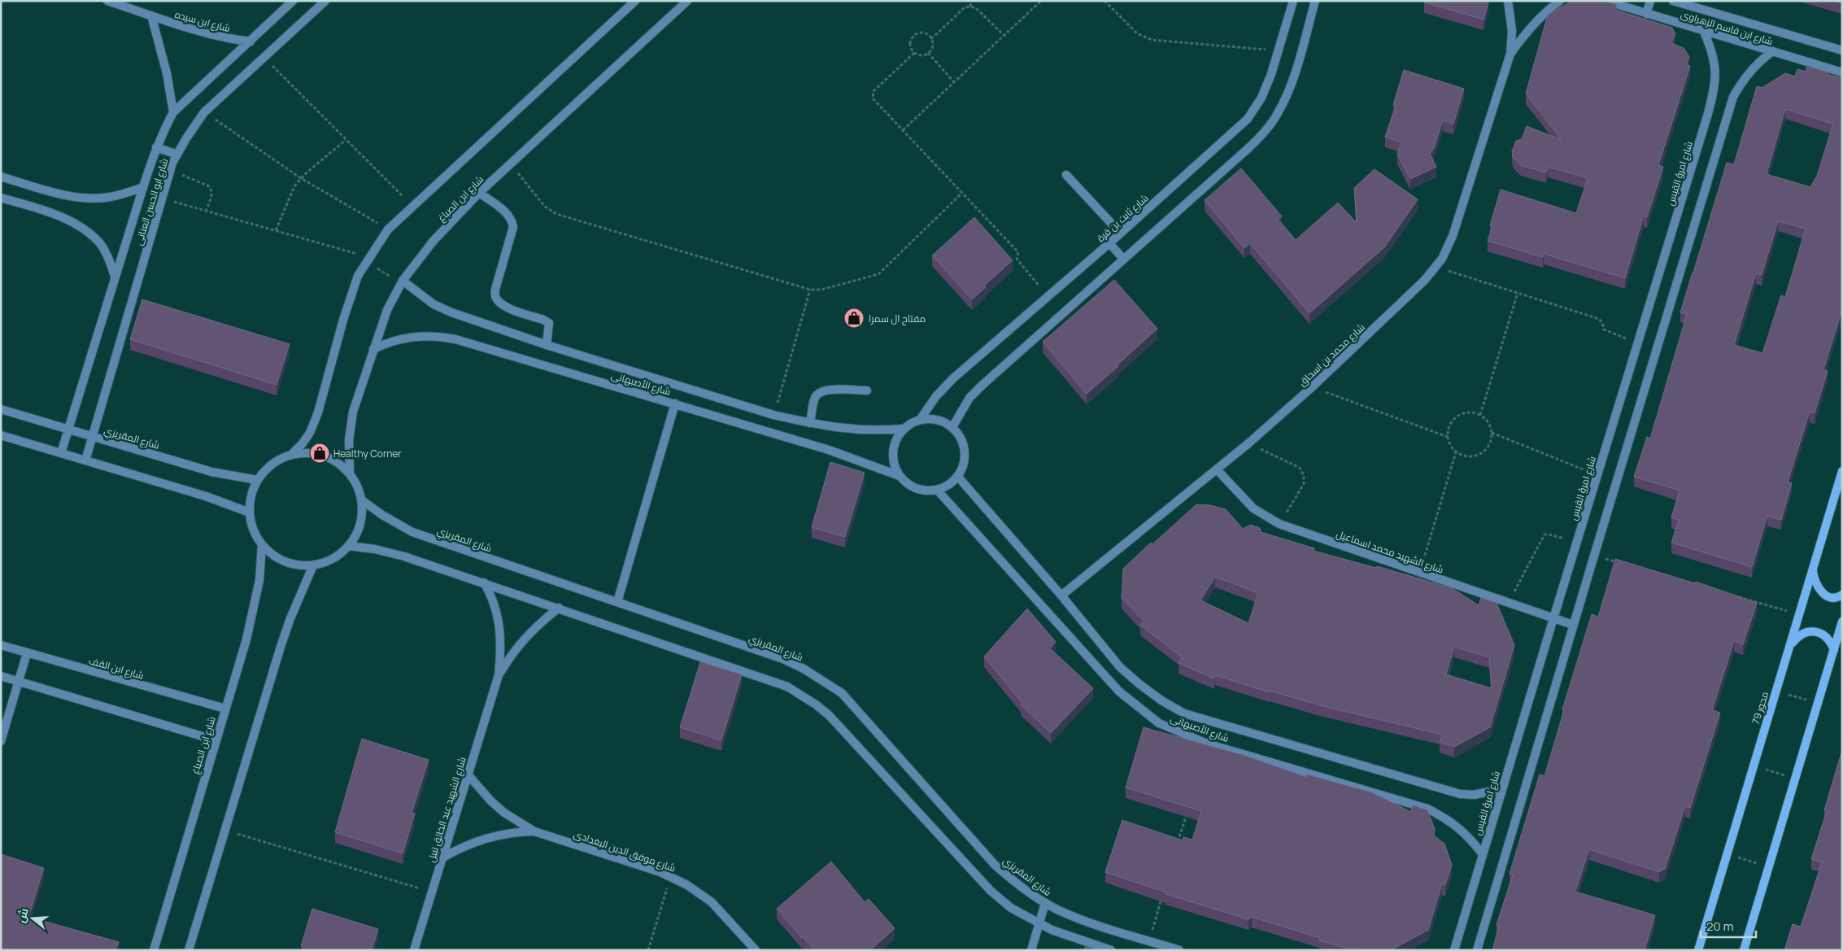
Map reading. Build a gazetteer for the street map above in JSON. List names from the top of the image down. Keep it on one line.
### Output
{"streets":{"main road":["محور 79"],"street":["شارع ابن سيده","شارع ابن قاسم الزهراوى","شارع امرؤ القيس","شارع ابن الصباغ","شارع ابو الحسن العنانى","شارع ثابت بن قرة","شارع محمد بن اسحاق","شارع الأصبهانى","شارع المقريزي","شارع الشهيد محمد اسماعيل","شارع ابن القف","شارع الشهيد عبد الخالق نبيل","شارع موفق الدين البغدادى"]},"crossings":[["شارع ابن سيده","شارع ابو الحسن العنانى"],["شارع ابن قاسم الزهراوى","شارع امرؤ القيس"],["شارع امرؤ القيس","شارع الأصبهانى"],["شارع امرؤ القيس","شارع الشهيد محمد اسماعيل"],["شارع ابن الصباغ","شارع الأصبهانى"],["شارع ابن الصباغ","شارع المقريزي"],["شارع ابن الصباغ","شارع ابن القف"],["شارع ابو الحسن العنانى","شارع المقريزي"],["شارع ثابت بن قرة","شارع الأصبهانى"],["شارع محمد بن اسحاق","شارع الأصبهانى"],["شارع محمد بن اسحاق","شارع الشهيد محمد اسماعيل"],["شارع الشهيد عبد الخالق نبيل","شارع موفق الدين البغدادى"]],"places":{"shop":["مفتاح ال سمرا","Healthy Corner"]},"scale_bar":"20 m","north":"left"}
